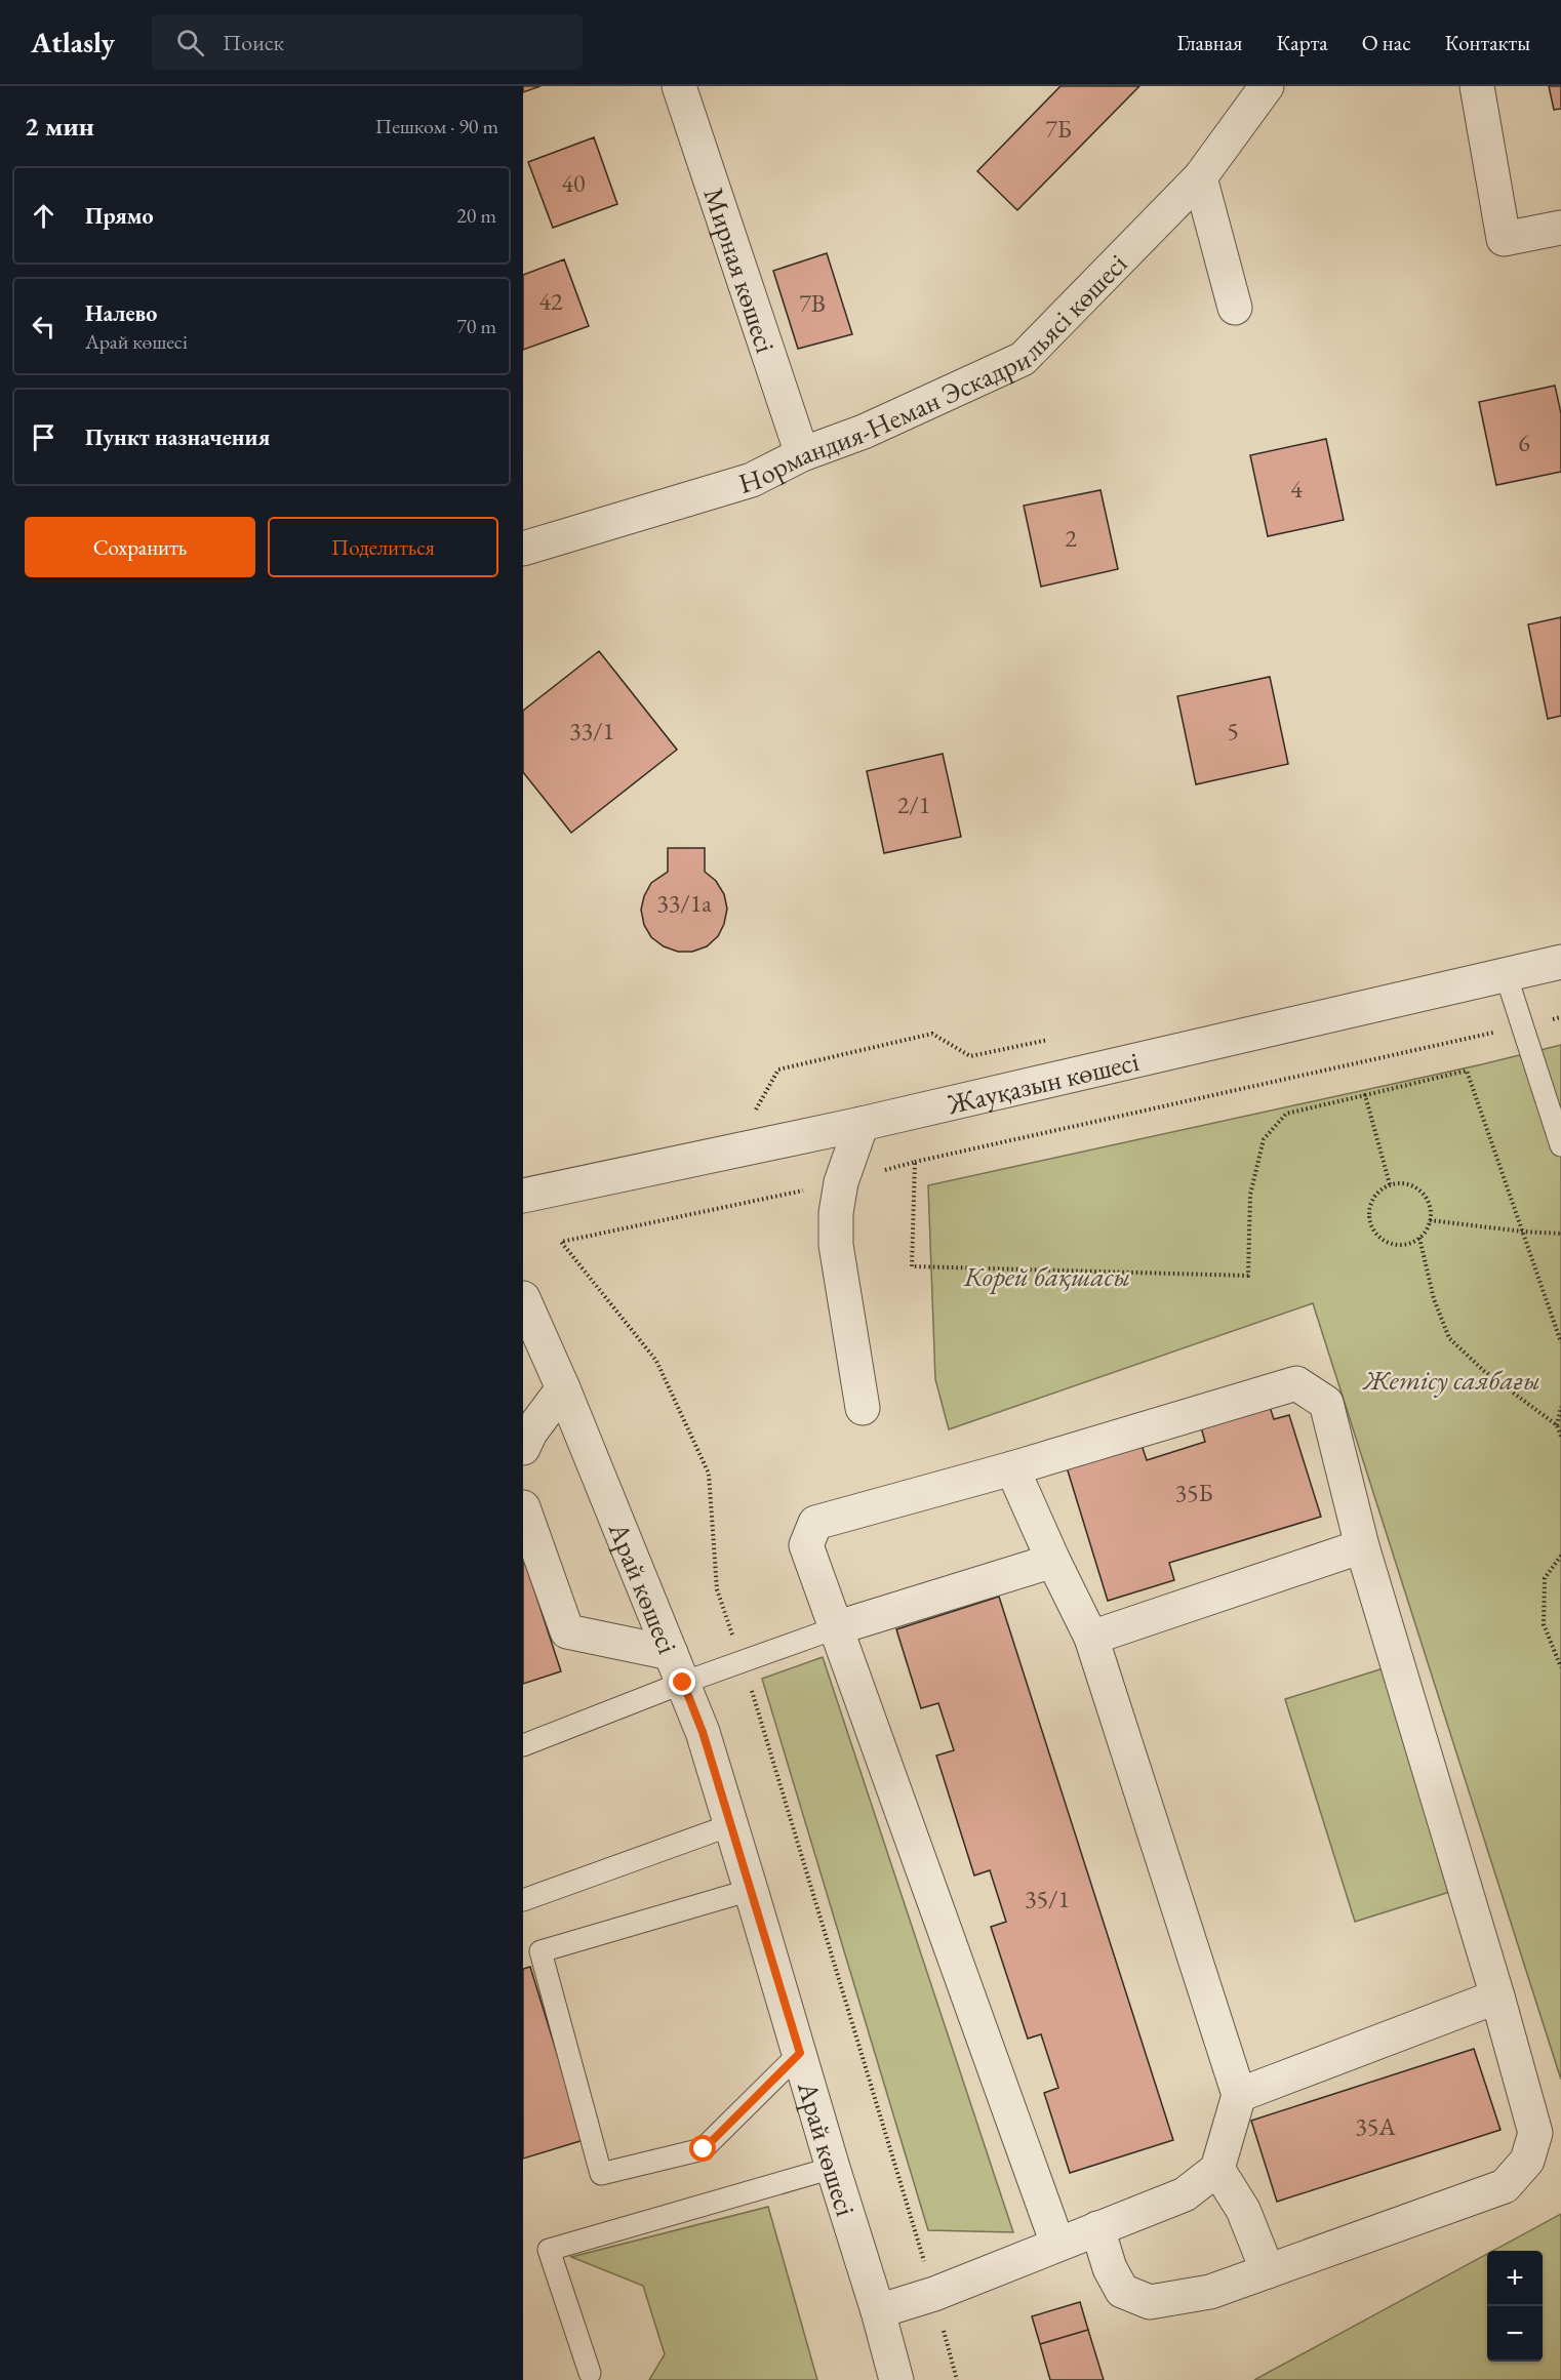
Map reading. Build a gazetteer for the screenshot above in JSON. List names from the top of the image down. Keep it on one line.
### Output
{"streets":{"street":["Мирная көшесі","Нормандия-Неман Эскадрильясі көшесі","Жауқазын көшесі","Арай көшесі"]},"crossings":[["Мирная көшесі","Нормандия-Неман Эскадрильясі көшесі"]],"parks":["Корей бақшасы","Жетісу саябағы"],"house_numbers":["7Б","40","42","7В","6","4","2","33/1","5","2/1","33/1а","35Б","35/1","35А"],"page":{"header":"Atlasly","search":"Поиск","nav":["Главная","Карта","О нас","Контакты"],"heading":["2 мин","Пешком · 90 m"],"list":[["Прямо","20 m"],["Налево","Арай көшесі","70 m"],"Пункт назначения"],"buttons":["Сохранить","Поделиться"],"map_buttons":["+","−"]}}
